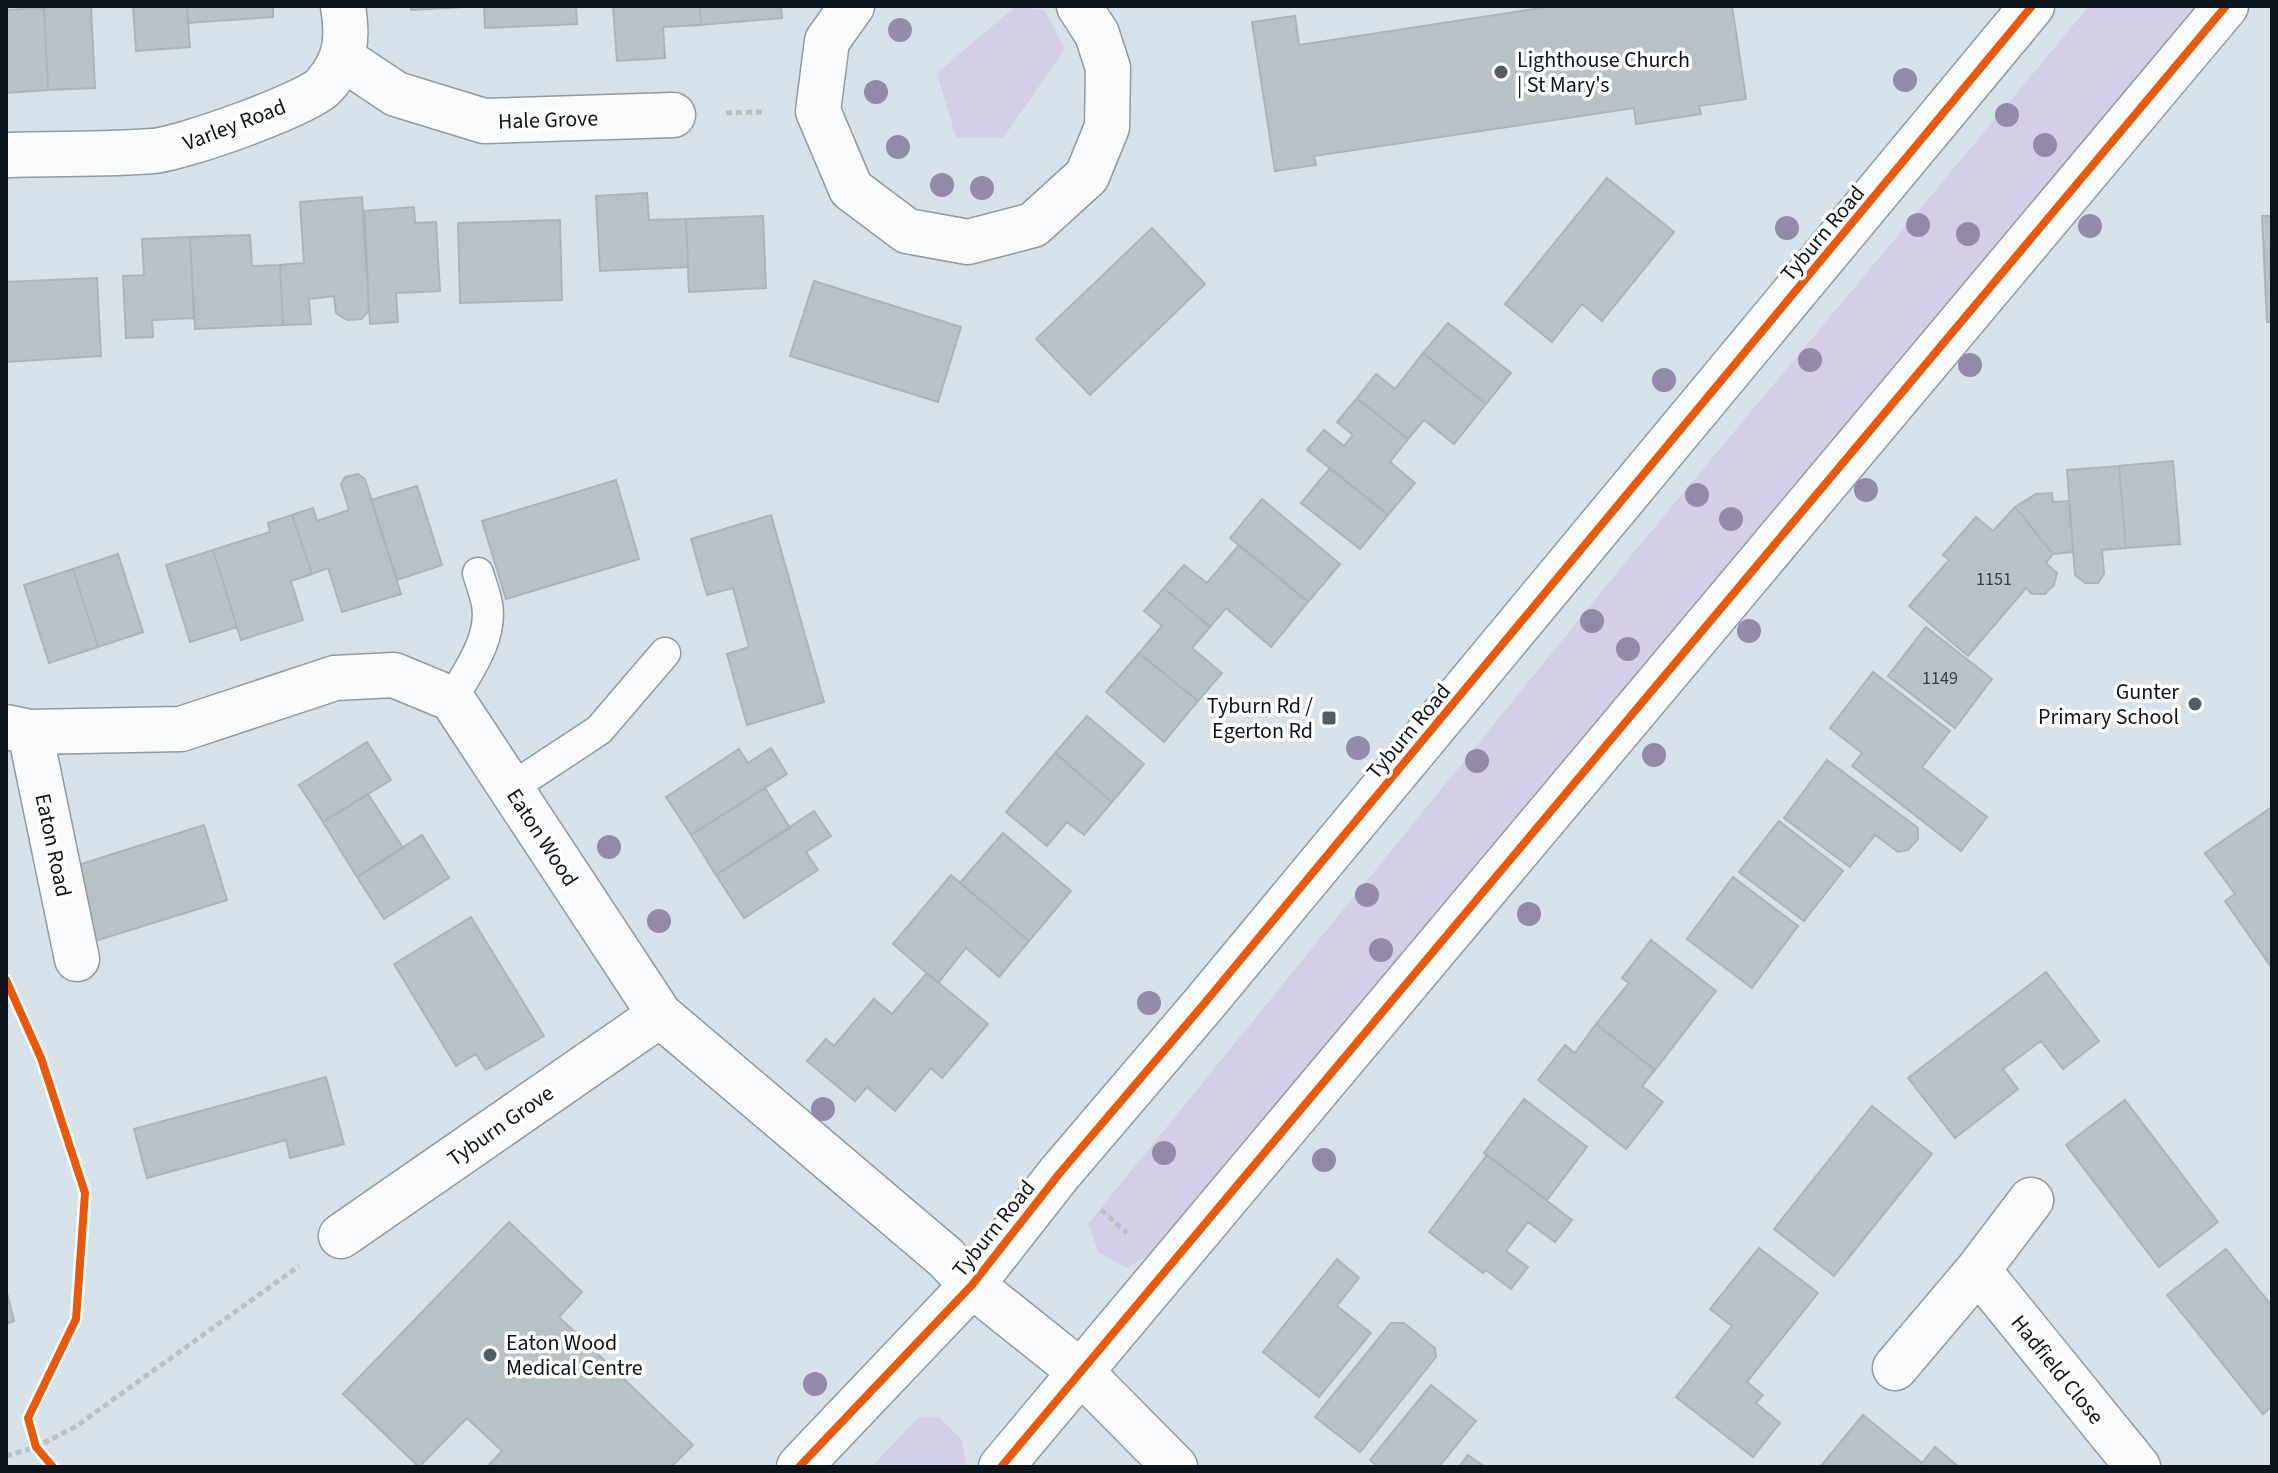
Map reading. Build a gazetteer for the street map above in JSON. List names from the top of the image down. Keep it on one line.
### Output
{"streets":{"main road":["Hale Grove","Varley Road","Tyburn Road","Eaton Wood","Eaton Road","Tyburn Grove","Hadfield Close"]},"crossings":[["Hale Grove","Varley Road"],["Tyburn Road","Eaton Wood"],["Eaton Wood","Tyburn Grove"]],"places":{"other":["Lighthouse Church | St Mary's","Gunter Primary School","Eaton Wood Medical Centre"],"transit":["Tyburn Rd / Egerton Rd"]},"house_numbers":["1151","1149"]}
